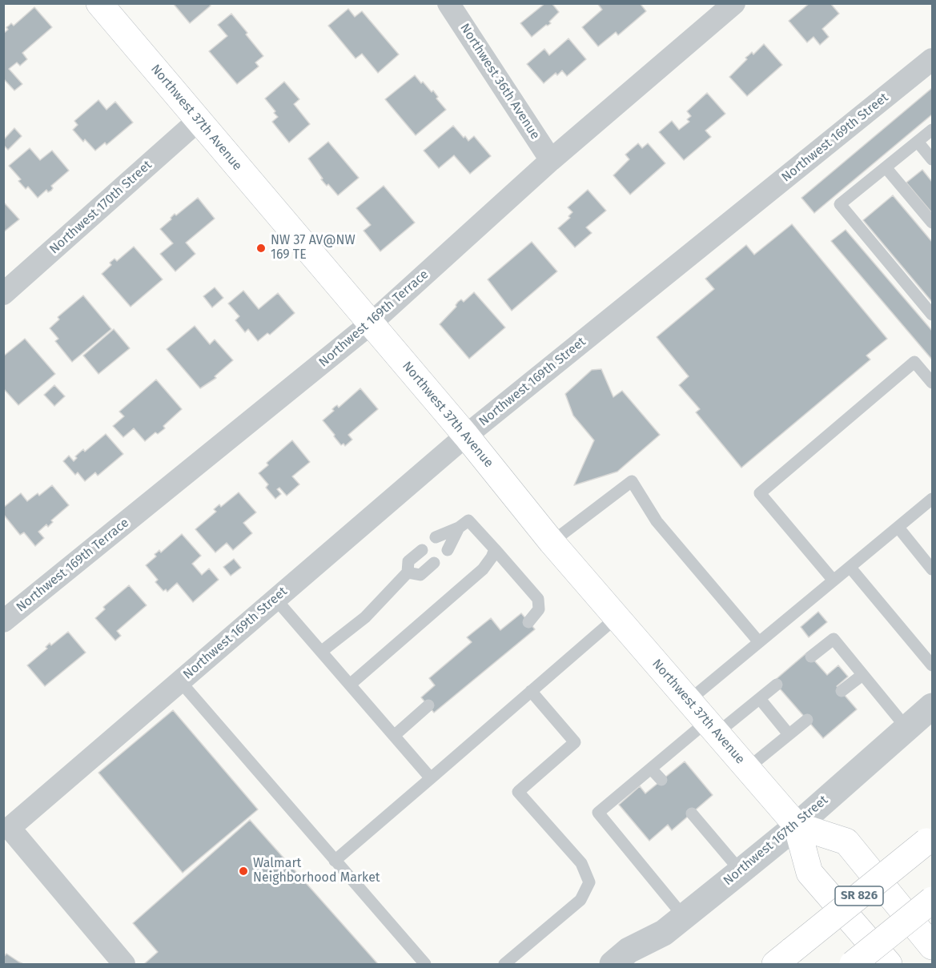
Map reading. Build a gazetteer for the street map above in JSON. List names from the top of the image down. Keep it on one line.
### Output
{"streets":{"main road":["Northwest 37th Avenue","SR 826"],"street":["Northwest 36th Avenue","Northwest 169th Street","Northwest 170th Street","Northwest 169th Terrace","Northwest 167th Street"]},"crossings":[["Northwest 36th Avenue","Northwest 169th Terrace"],["Northwest 37th Avenue","Northwest 169th Street"],["Northwest 37th Avenue","Northwest 170th Street"],["Northwest 37th Avenue","Northwest 169th Terrace"],["Northwest 37th Avenue","Northwest 167th Street"]],"places":["NW 37 AV@NW 169 TE","Walmart Neighborhood Market"]}
